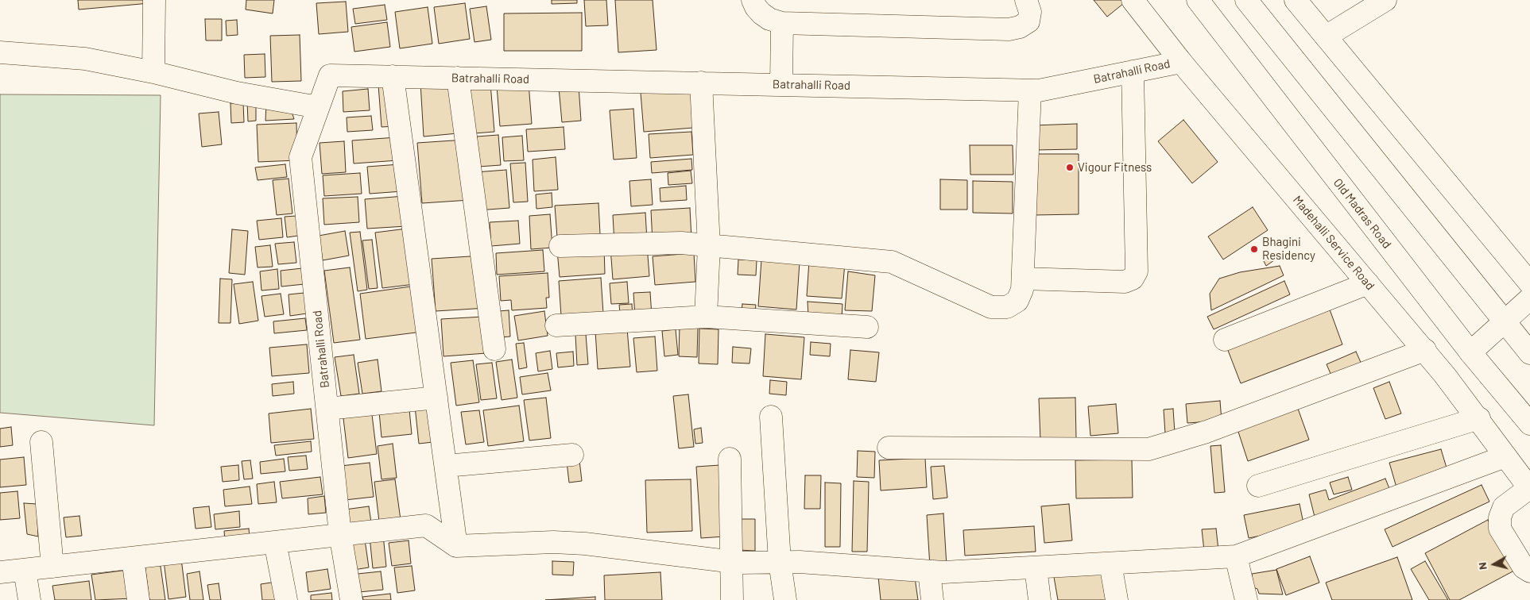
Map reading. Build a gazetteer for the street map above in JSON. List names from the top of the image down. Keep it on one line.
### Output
{"streets":{"main road":["Batrahalli Road","Old Madras Road","Madehalli Service Road"]},"crossings":[["Batrahalli Road","Madehalli Service Road"]],"places":["Vigour Fitness","Bhagini Residency"],"north":"left"}
